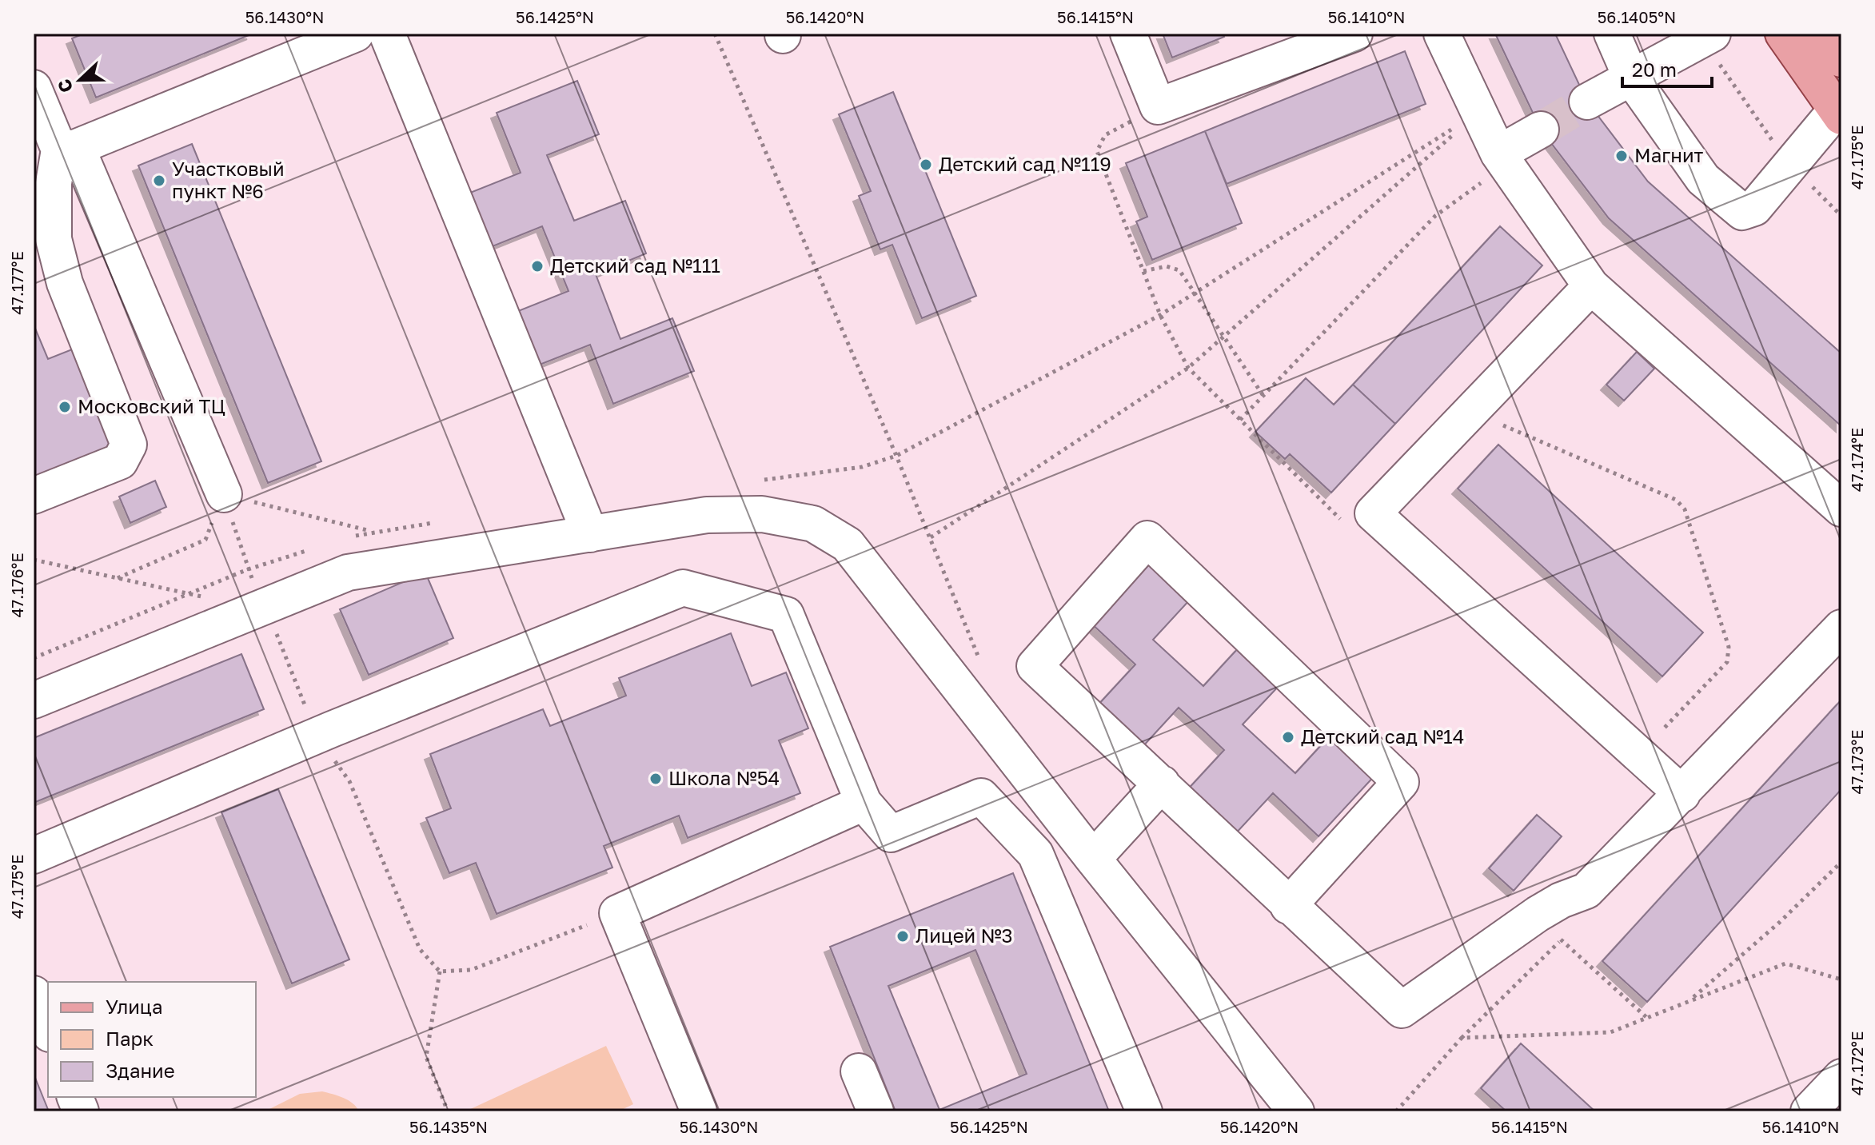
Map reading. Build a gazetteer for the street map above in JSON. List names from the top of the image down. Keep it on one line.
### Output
{"places":["Магнит","Детский сад №119","Участковый пункт №6","Детский сад №111","Московский ТЦ","Детский сад №14","Школа №54","Лицей №3"],"legend":["Улица","Парк","Здание"],"scale_bar":"20 m","north":"left","coordinates":["56.1430°N","56.1425°N","56.1420°N","56.1415°N","56.1410°N","56.1405°N","47.175°E","47.177°E","47.174°E","47.176°E","47.173°E","47.172°E","56.1435°N"]}
